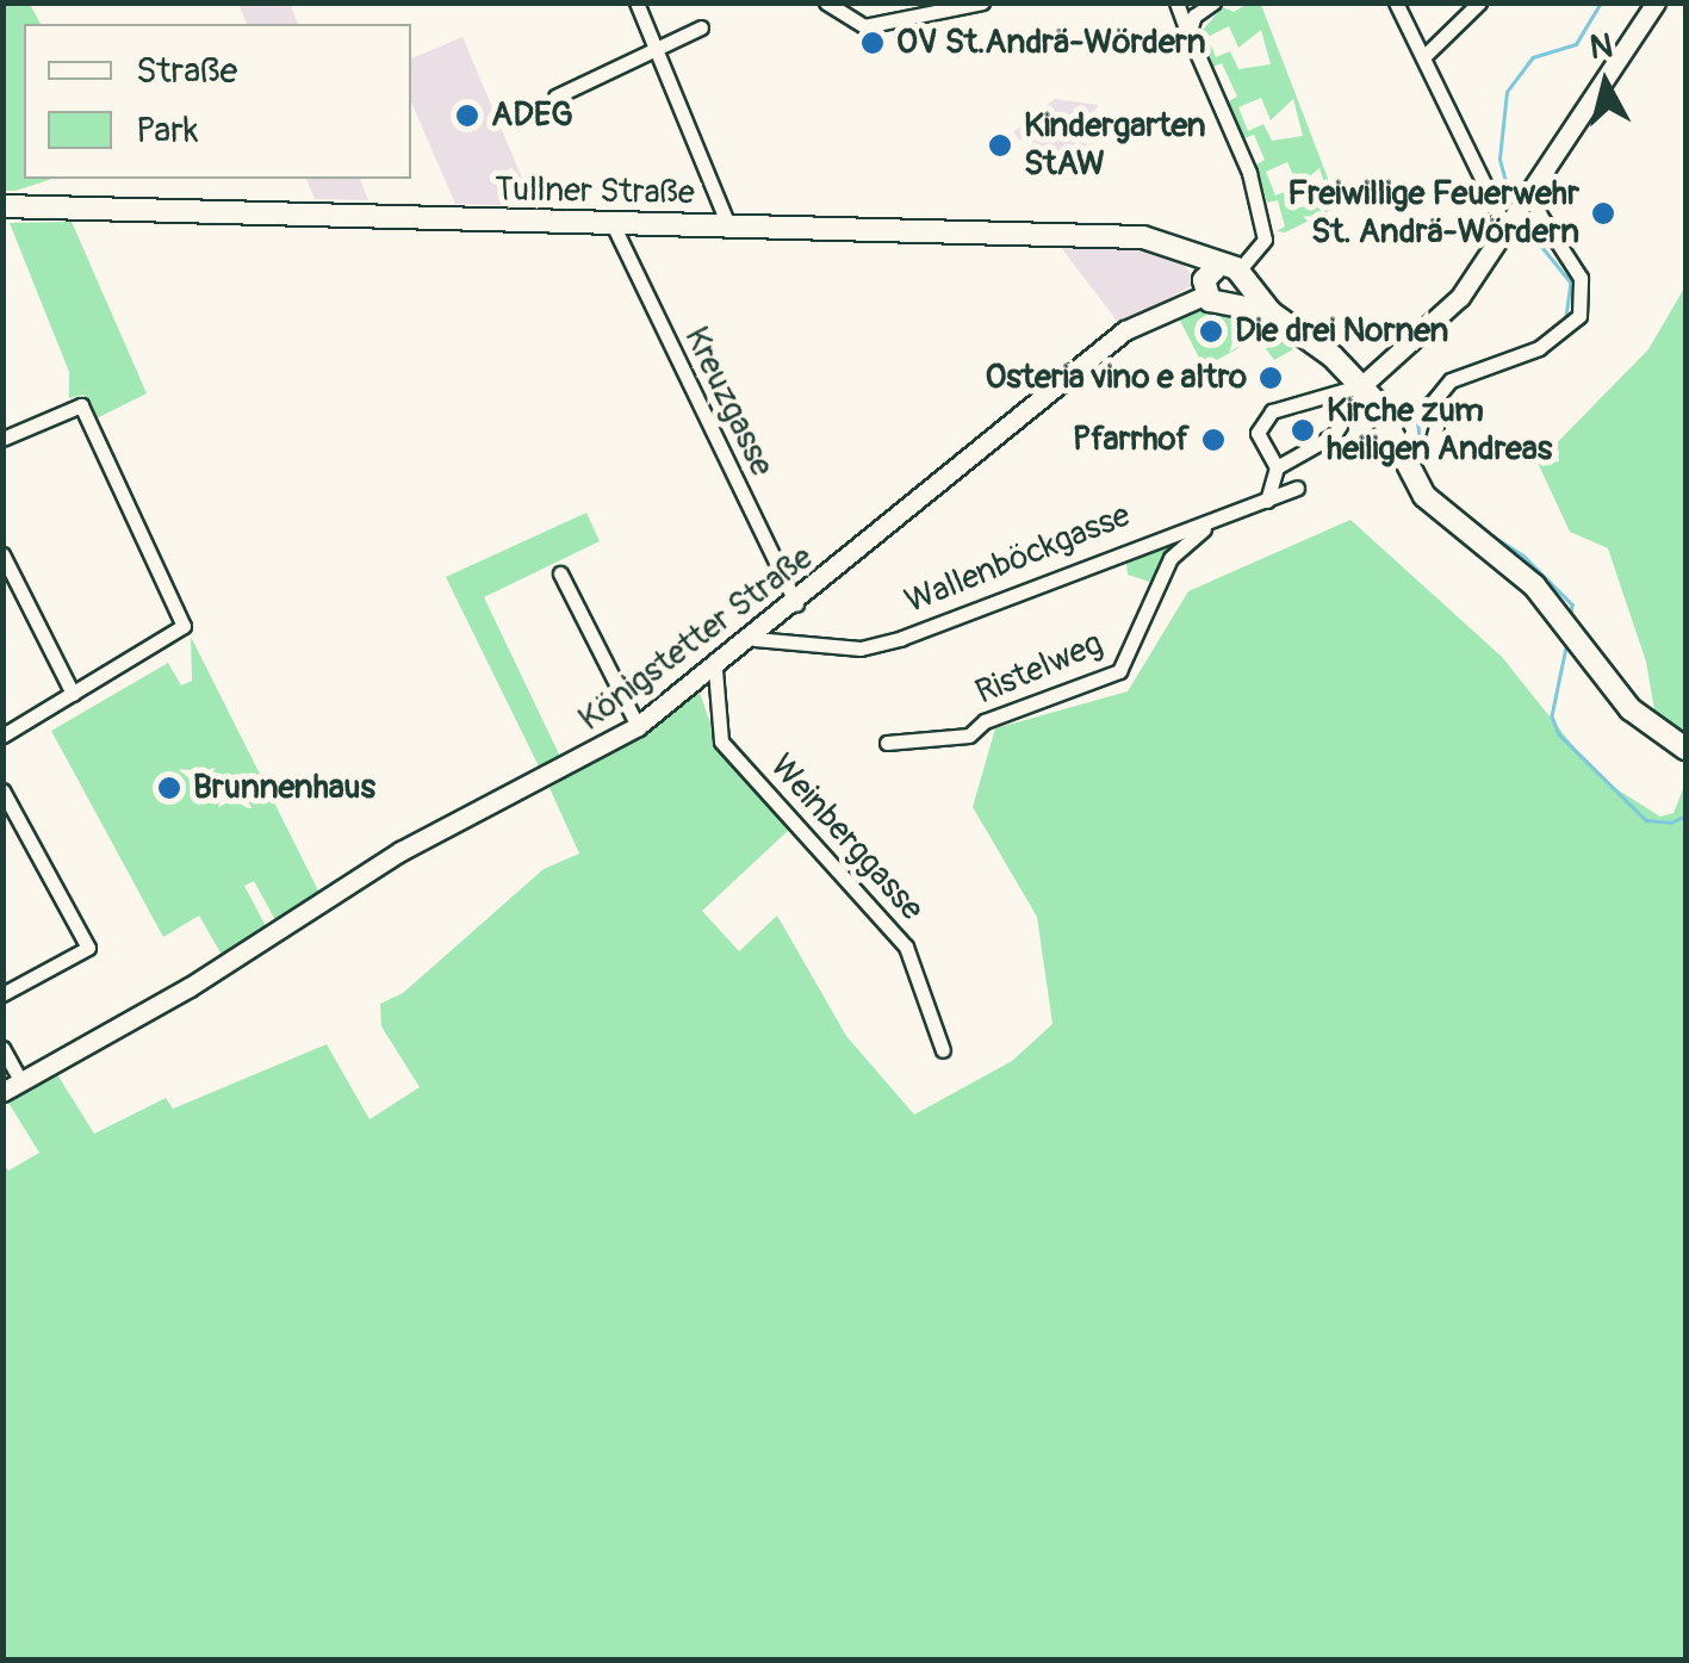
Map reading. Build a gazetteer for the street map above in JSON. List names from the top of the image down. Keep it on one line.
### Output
{"streets":{"main road":["Tullner Straße","Königstetter Straße"],"street":["Kreuzgasse","Wallenböckgasse","Ristelweg","Weinberggasse"]},"crossings":[["Tullner Straße","Kreuzgasse"],["Tullner Straße","Königstetter Straße"],["Kreuzgasse","Königstetter Straße"],["Wallenböckgasse","Königstetter Straße"],["Wallenböckgasse","Ristelweg"],["Königstetter Straße","Weinberggasse"]],"places":["OV St.Andrä-Wördern","ADEG","Kindergarten StAW","Freiwillige Feuerwehr St. Andrä-Wördern","Die drei Nornen","Osteria vino e altro","Kirche zum heiligen Andreas","Pfarrhof","Brunnenhaus"],"legend":["Straße","Park"],"north":"top"}
